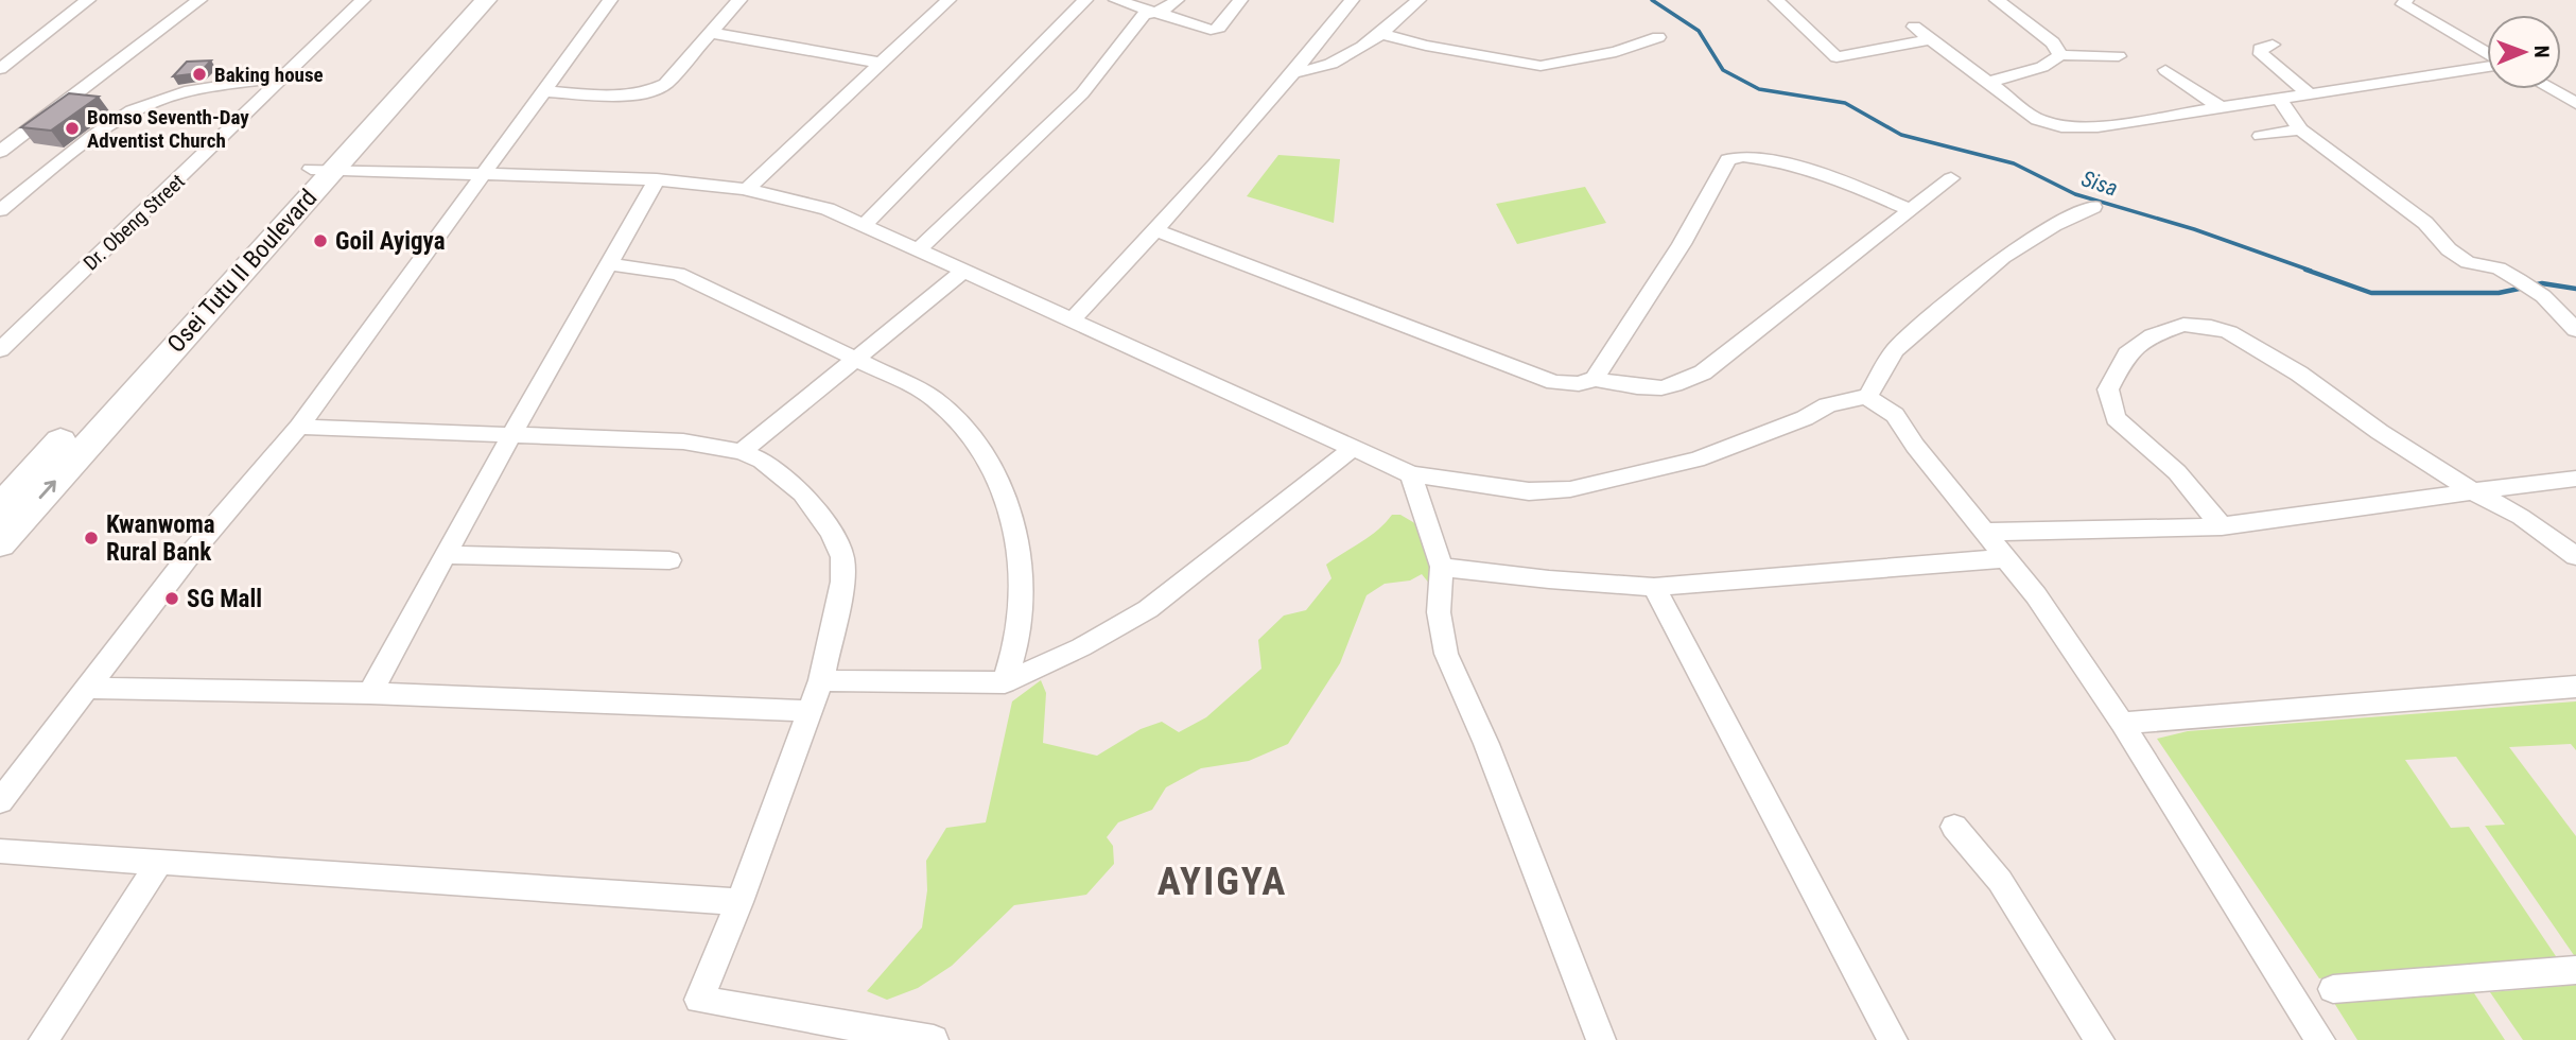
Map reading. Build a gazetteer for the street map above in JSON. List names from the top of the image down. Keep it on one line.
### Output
{"streets":{"highway":["Osei Tutu II Boulevard"],"street":["Dr. Obeng Street"]},"districts":["AYIGYA"],"water":["Sisa"],"places":["Baking house","Bomso Seventh-Day Adventist Church","Goil Ayigya","Kwanwoma Rural Bank","SG Mall"],"north":"right"}
